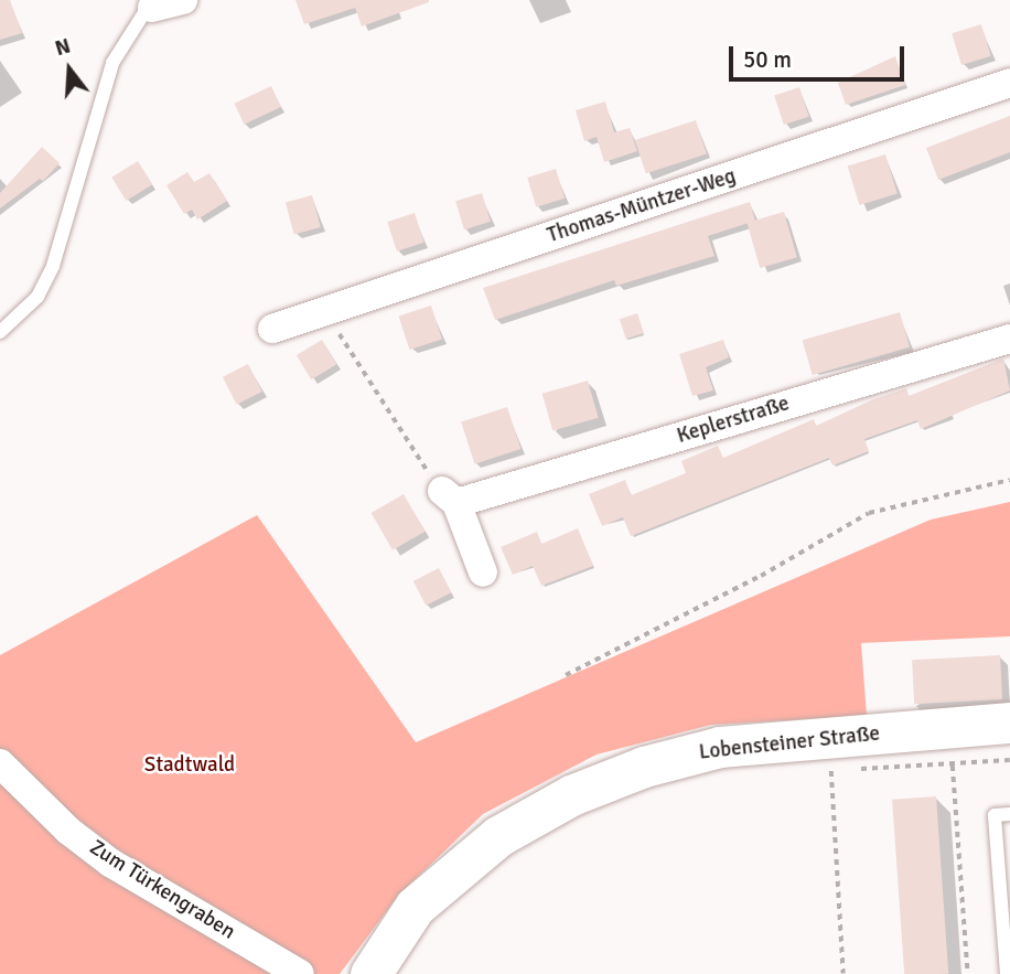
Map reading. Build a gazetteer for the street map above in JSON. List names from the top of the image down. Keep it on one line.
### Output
{"streets":{"street":["Thomas-Müntzer-Weg","Keplerstraße","Lobensteiner Straße","Zum Türkengraben"]},"parks":["Stadtwald"],"scale_bar":"50 m","north":"top"}
